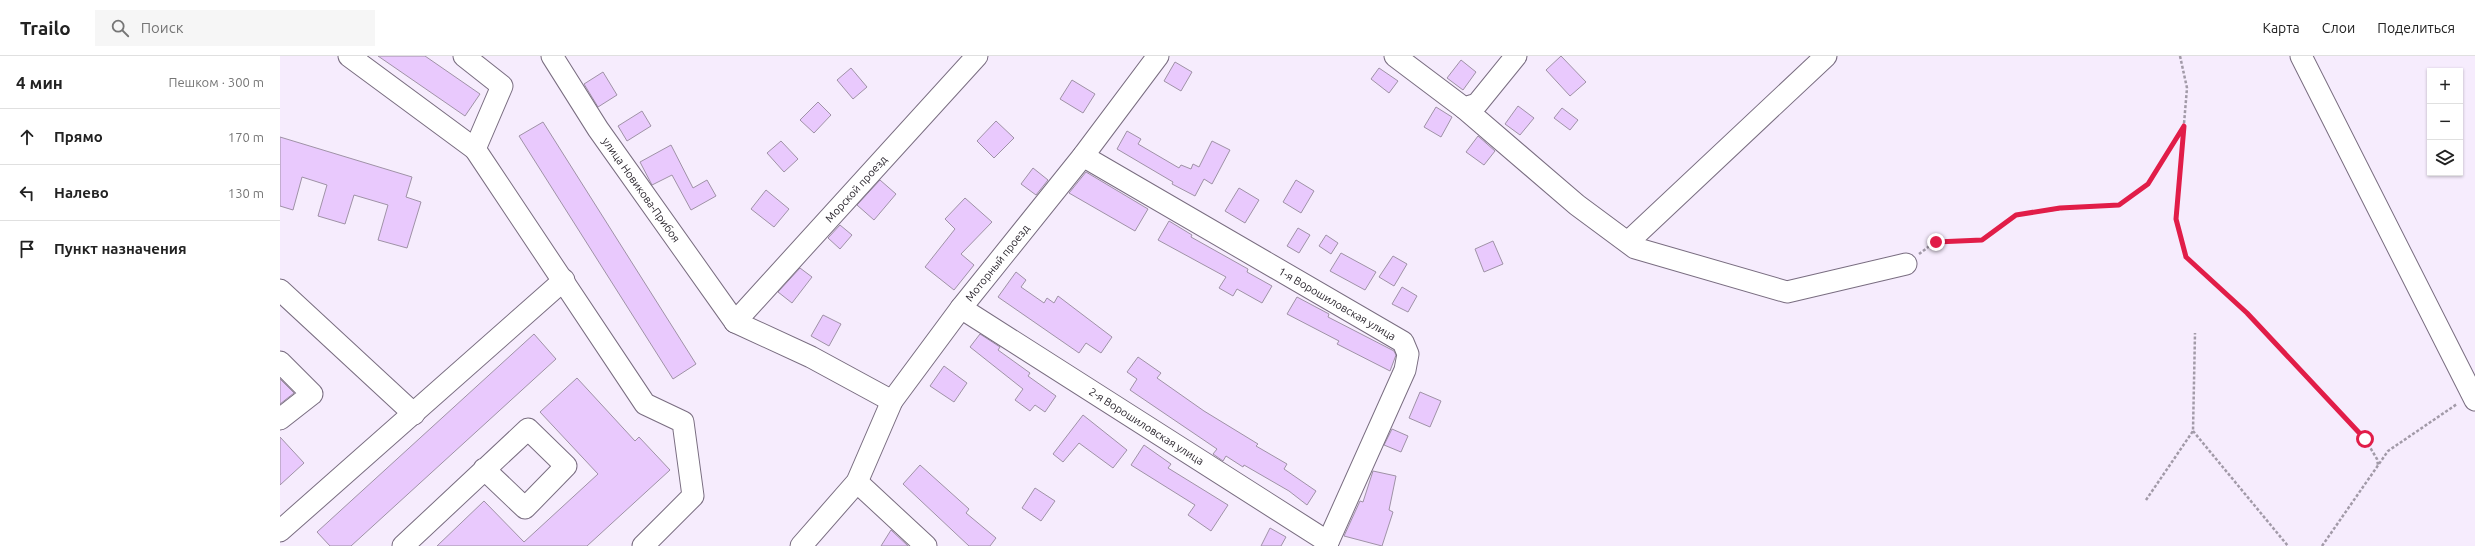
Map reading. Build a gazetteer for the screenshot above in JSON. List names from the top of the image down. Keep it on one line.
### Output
{"streets":{"street":["Морской проезд","улица Новикова-Прибоя","Моторный проезд","1-я Ворошиловская улица","2-я Ворошиловская улица"]},"crossings":[["Морской проезд","улица Новикова-Прибоя"],["Моторный проезд","1-я Ворошиловская улица"],["Моторный проезд","2-я Ворошиловская улица"],["1-я Ворошиловская улица","2-я Ворошиловская улица"]],"page":{"header":"Trailo","search":"Поиск","nav":["Карта","Слои","Поделиться"],"heading":["4 мин","Пешком · 300 m"],"map_buttons":["+","−"],"list":[["Прямо","170 m"],["Налево","130 m"],"Пункт назначения"]}}
